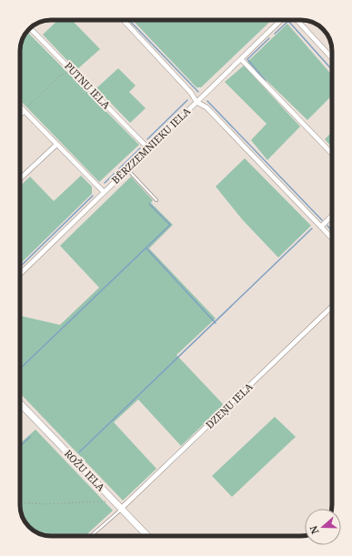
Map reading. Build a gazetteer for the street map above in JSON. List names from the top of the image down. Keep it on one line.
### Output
{"streets":{"street":["PUTNU IELA","BĒRZZEMNIEKU IELA","DZEŅU IELA","ROŽU IELA"]},"crossings":[["PUTNU IELA","BĒRZZEMNIEKU IELA"],["DZEŅU IELA","ROŽU IELA"]],"north":"left"}
